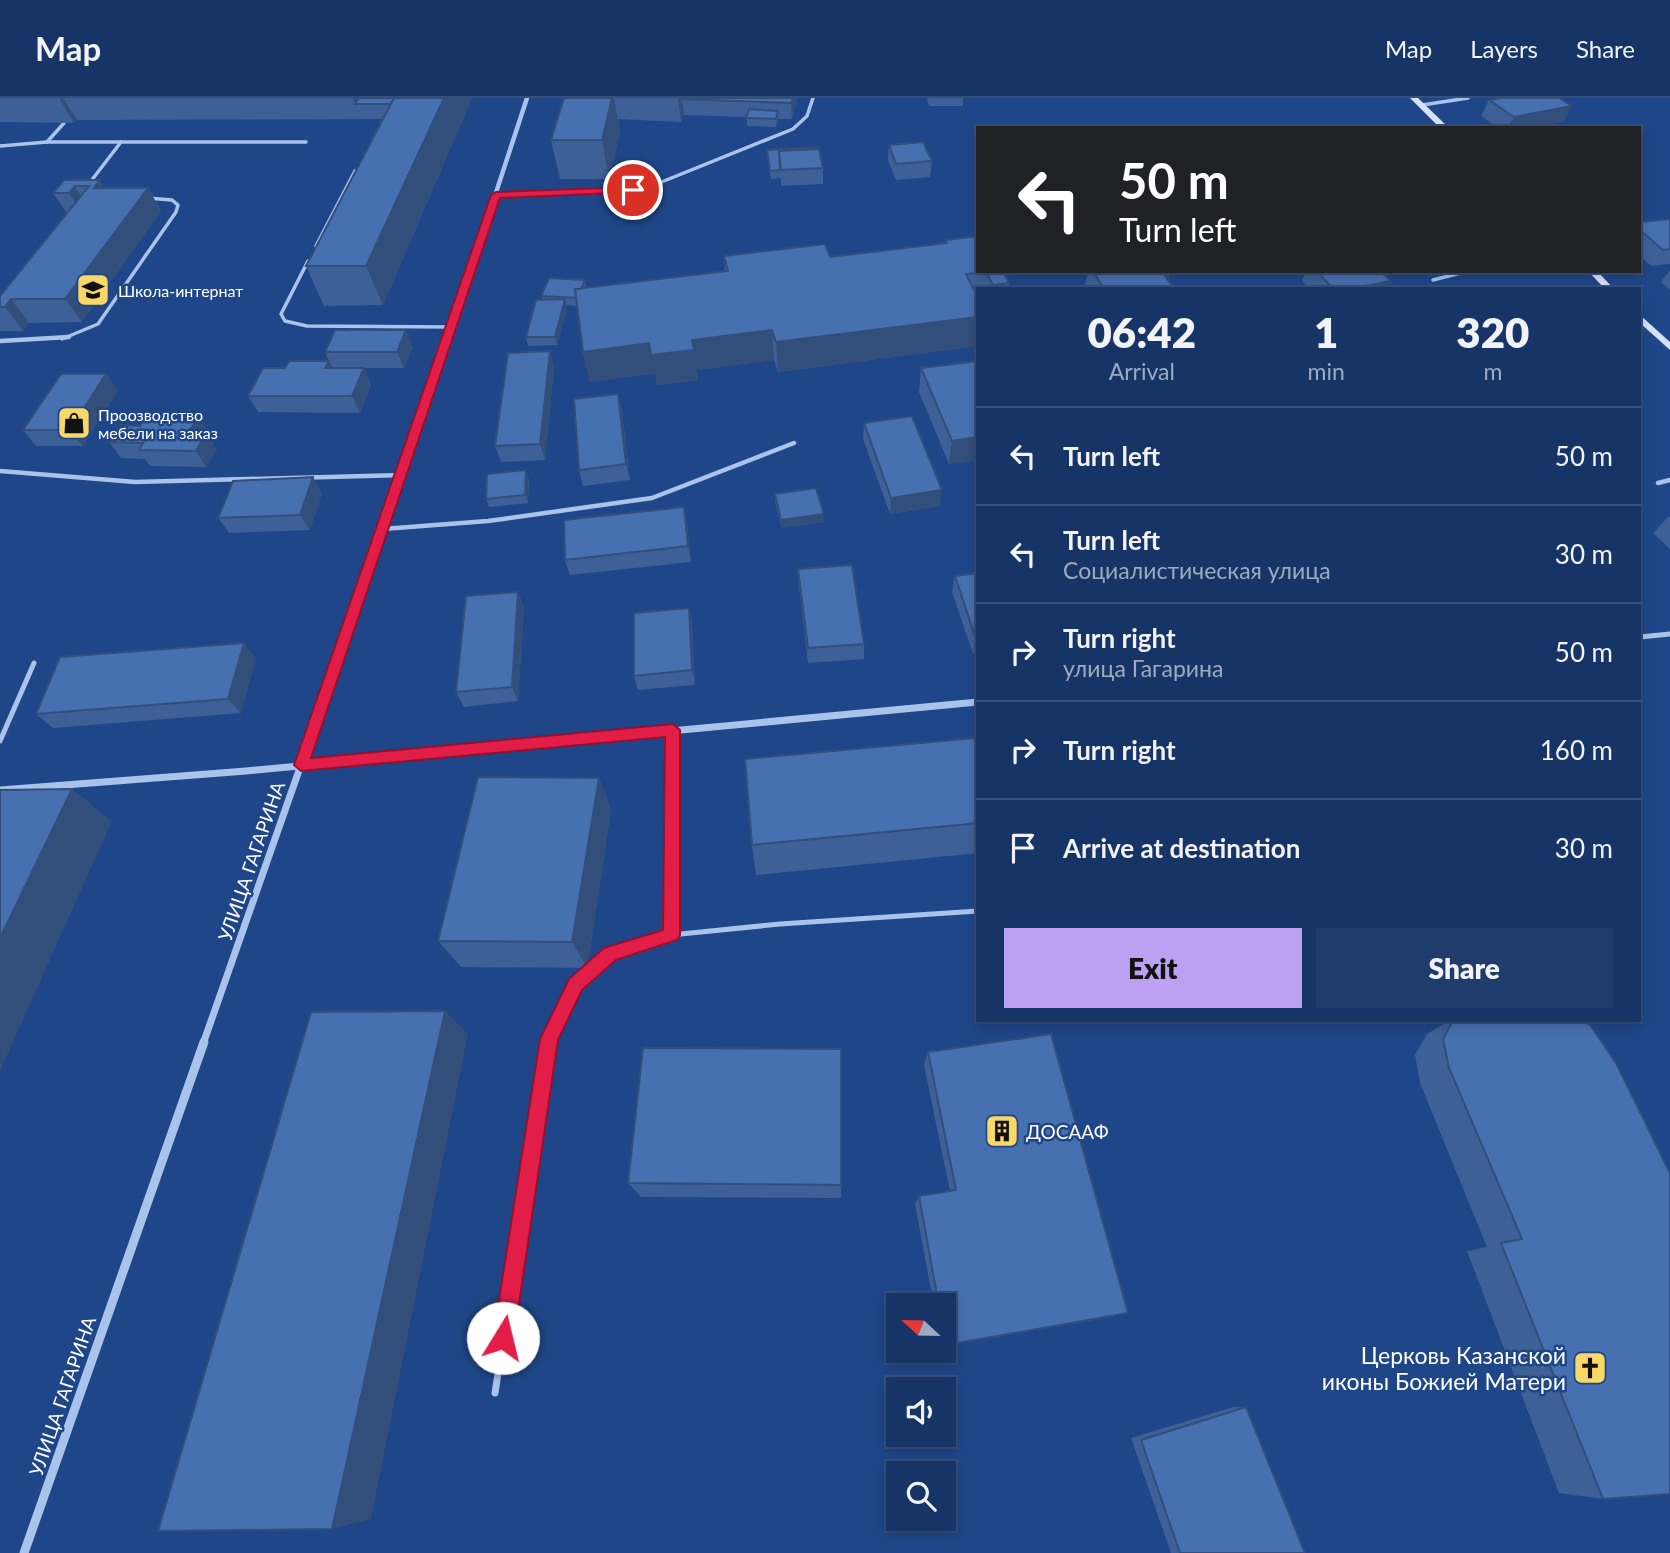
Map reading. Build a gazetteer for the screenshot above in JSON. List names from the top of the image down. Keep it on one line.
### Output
{"streets":{"street":["УЛИЦА ГАГАРИНА"]},"places":{"school or university":["Школа-интернат"],"shop":["Проозводство мебели на заказ"],"building":["ДОСААФ"],"church":["Церковь Казанской иконы Божией Матери"]},"north":"left","page":{"header":"Map","nav":["Map","Layers","Share"],"turn":["50 m","Turn left"],"eta":["06:42","Arrival","1","min","320","m"],"list":[{"name":"Turn left","value":"50 m"},{"name":"Turn left","note":"Социалистическая улица","value":"30 m"},{"name":"Turn right","note":"улица Гагарина","value":"50 m"},{"name":"Turn right","value":"160 m"},{"name":"Arrive at destination","value":"30 m"}],"buttons":["Exit","Share"]}}
